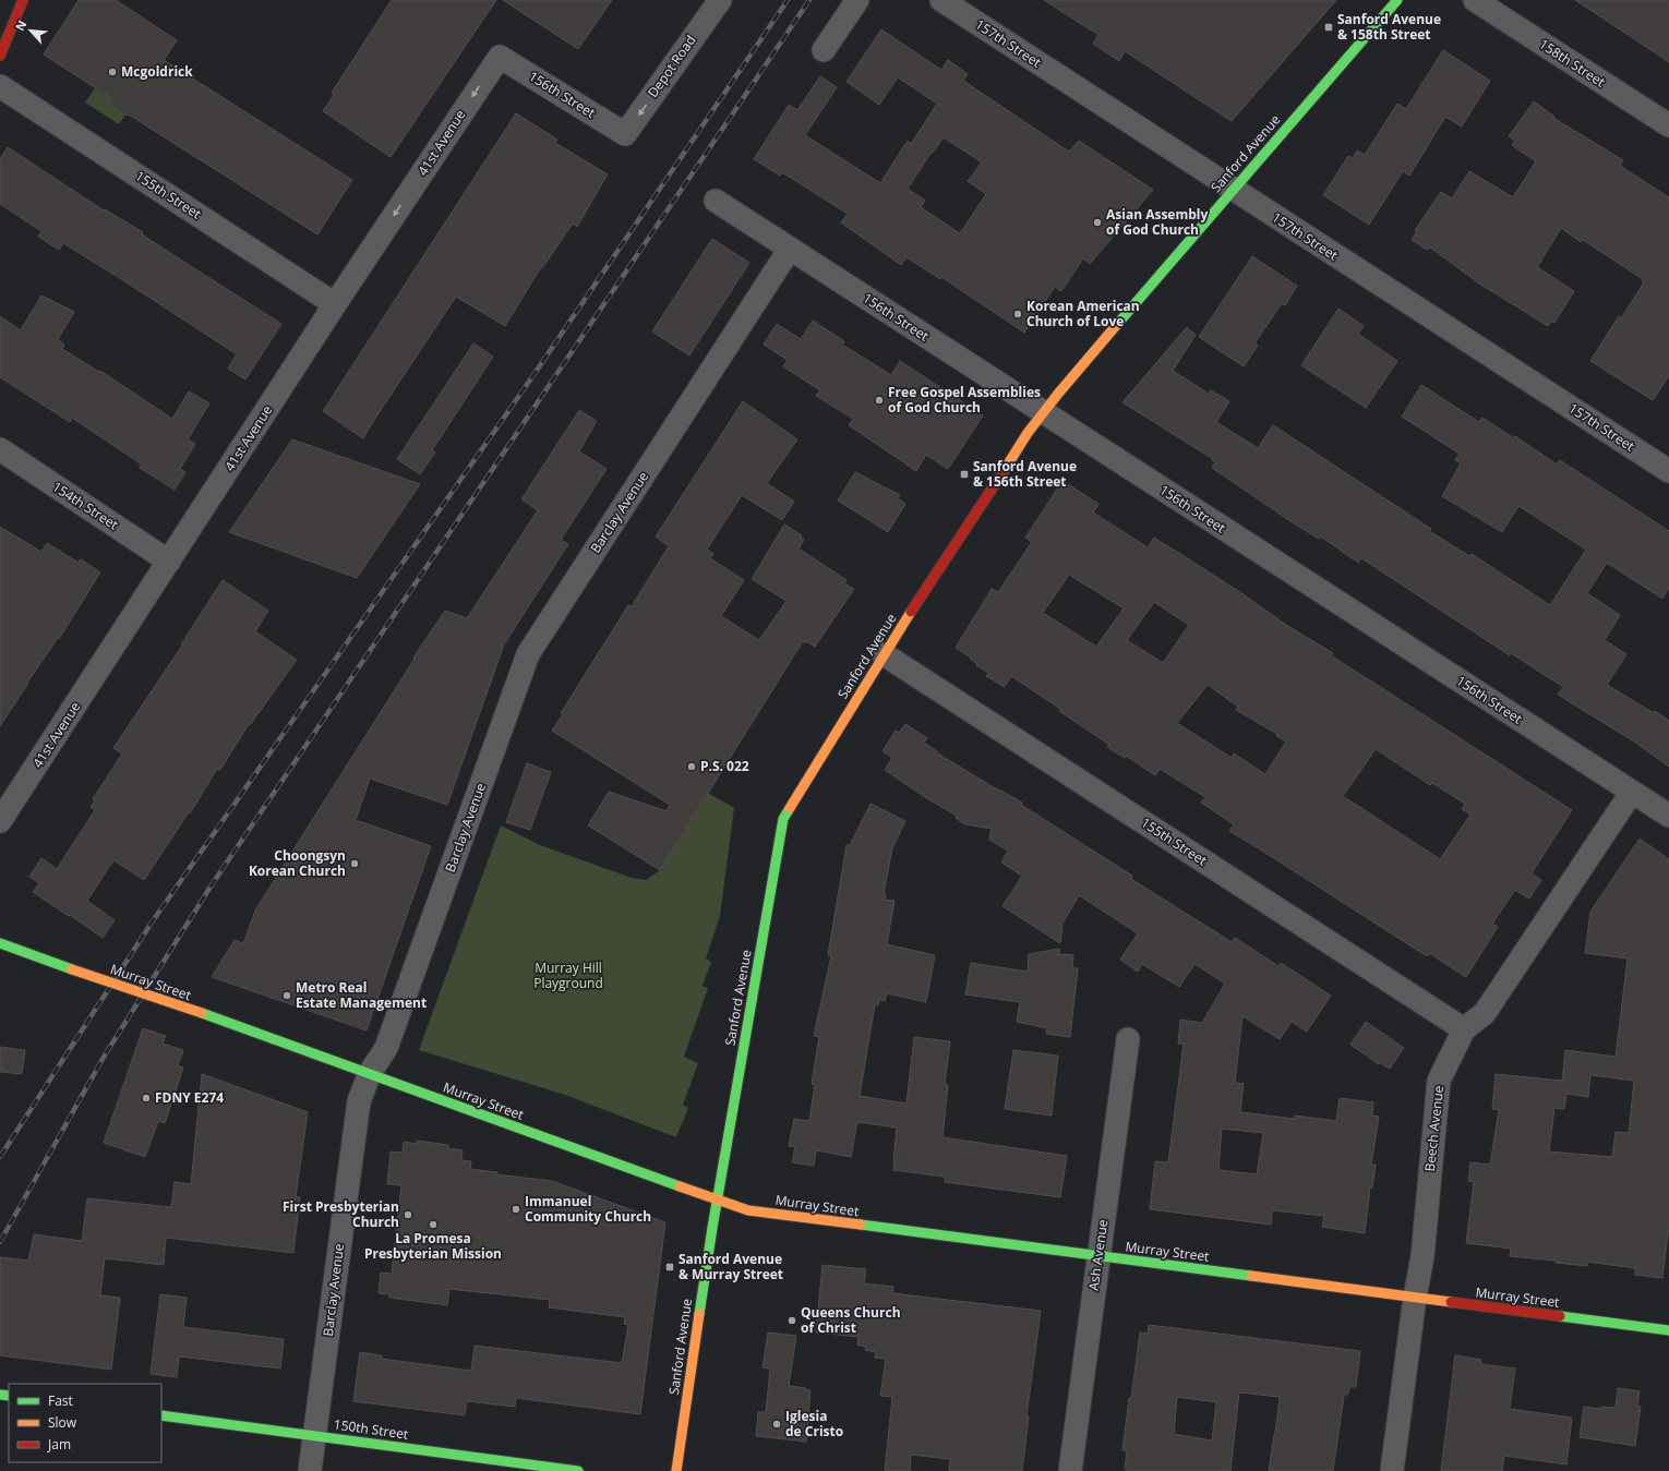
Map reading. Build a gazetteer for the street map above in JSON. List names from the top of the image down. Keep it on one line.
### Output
{"streets":{"street":["157th Street","158th Street","Depot Road","156th Street","41st Avenue","Sanford Avenue","155th Street","154th Street","Barclay Avenue","Murray Street","Beech Avenue","Ash Avenue","150th Street"]},"crossings":[["157th Street","Sanford Avenue"],["Depot Road","156th Street"],["156th Street","41st Avenue"],["156th Street","Sanford Avenue"],["156th Street","Barclay Avenue"],["156th Street","Beech Avenue"],["41st Avenue","155th Street"],["41st Avenue","154th Street"],["Sanford Avenue","155th Street"],["Sanford Avenue","Murray Street"],["155th Street","Beech Avenue"],["Barclay Avenue","Murray Street"],["Barclay Avenue","150th Street"],["Murray Street","Beech Avenue"],["Murray Street","Ash Avenue"]],"one_way":["Depot Road"],"parks":["Murray Hill Playground"],"places":{"transit":["Sanford Avenue & 158th Street","Sanford Avenue & 156th Street","Sanford Avenue & Murray Street"],"other":["Mcgoldrick","Asian Assembly of God Church","Korean American Church of Love","Free Gospel Assemblies of God Church","P.S. 022","Choongsyn Korean Church","Metro Real Estate Management","FDNY E274","Immanuel Community Church","First Presbyterian Church","La Promesa Presbyterian Mission","Queens Church of Christ","Iglesia de Cristo"]},"legend":["Fast","Slow","Jam"],"north":"top left"}
